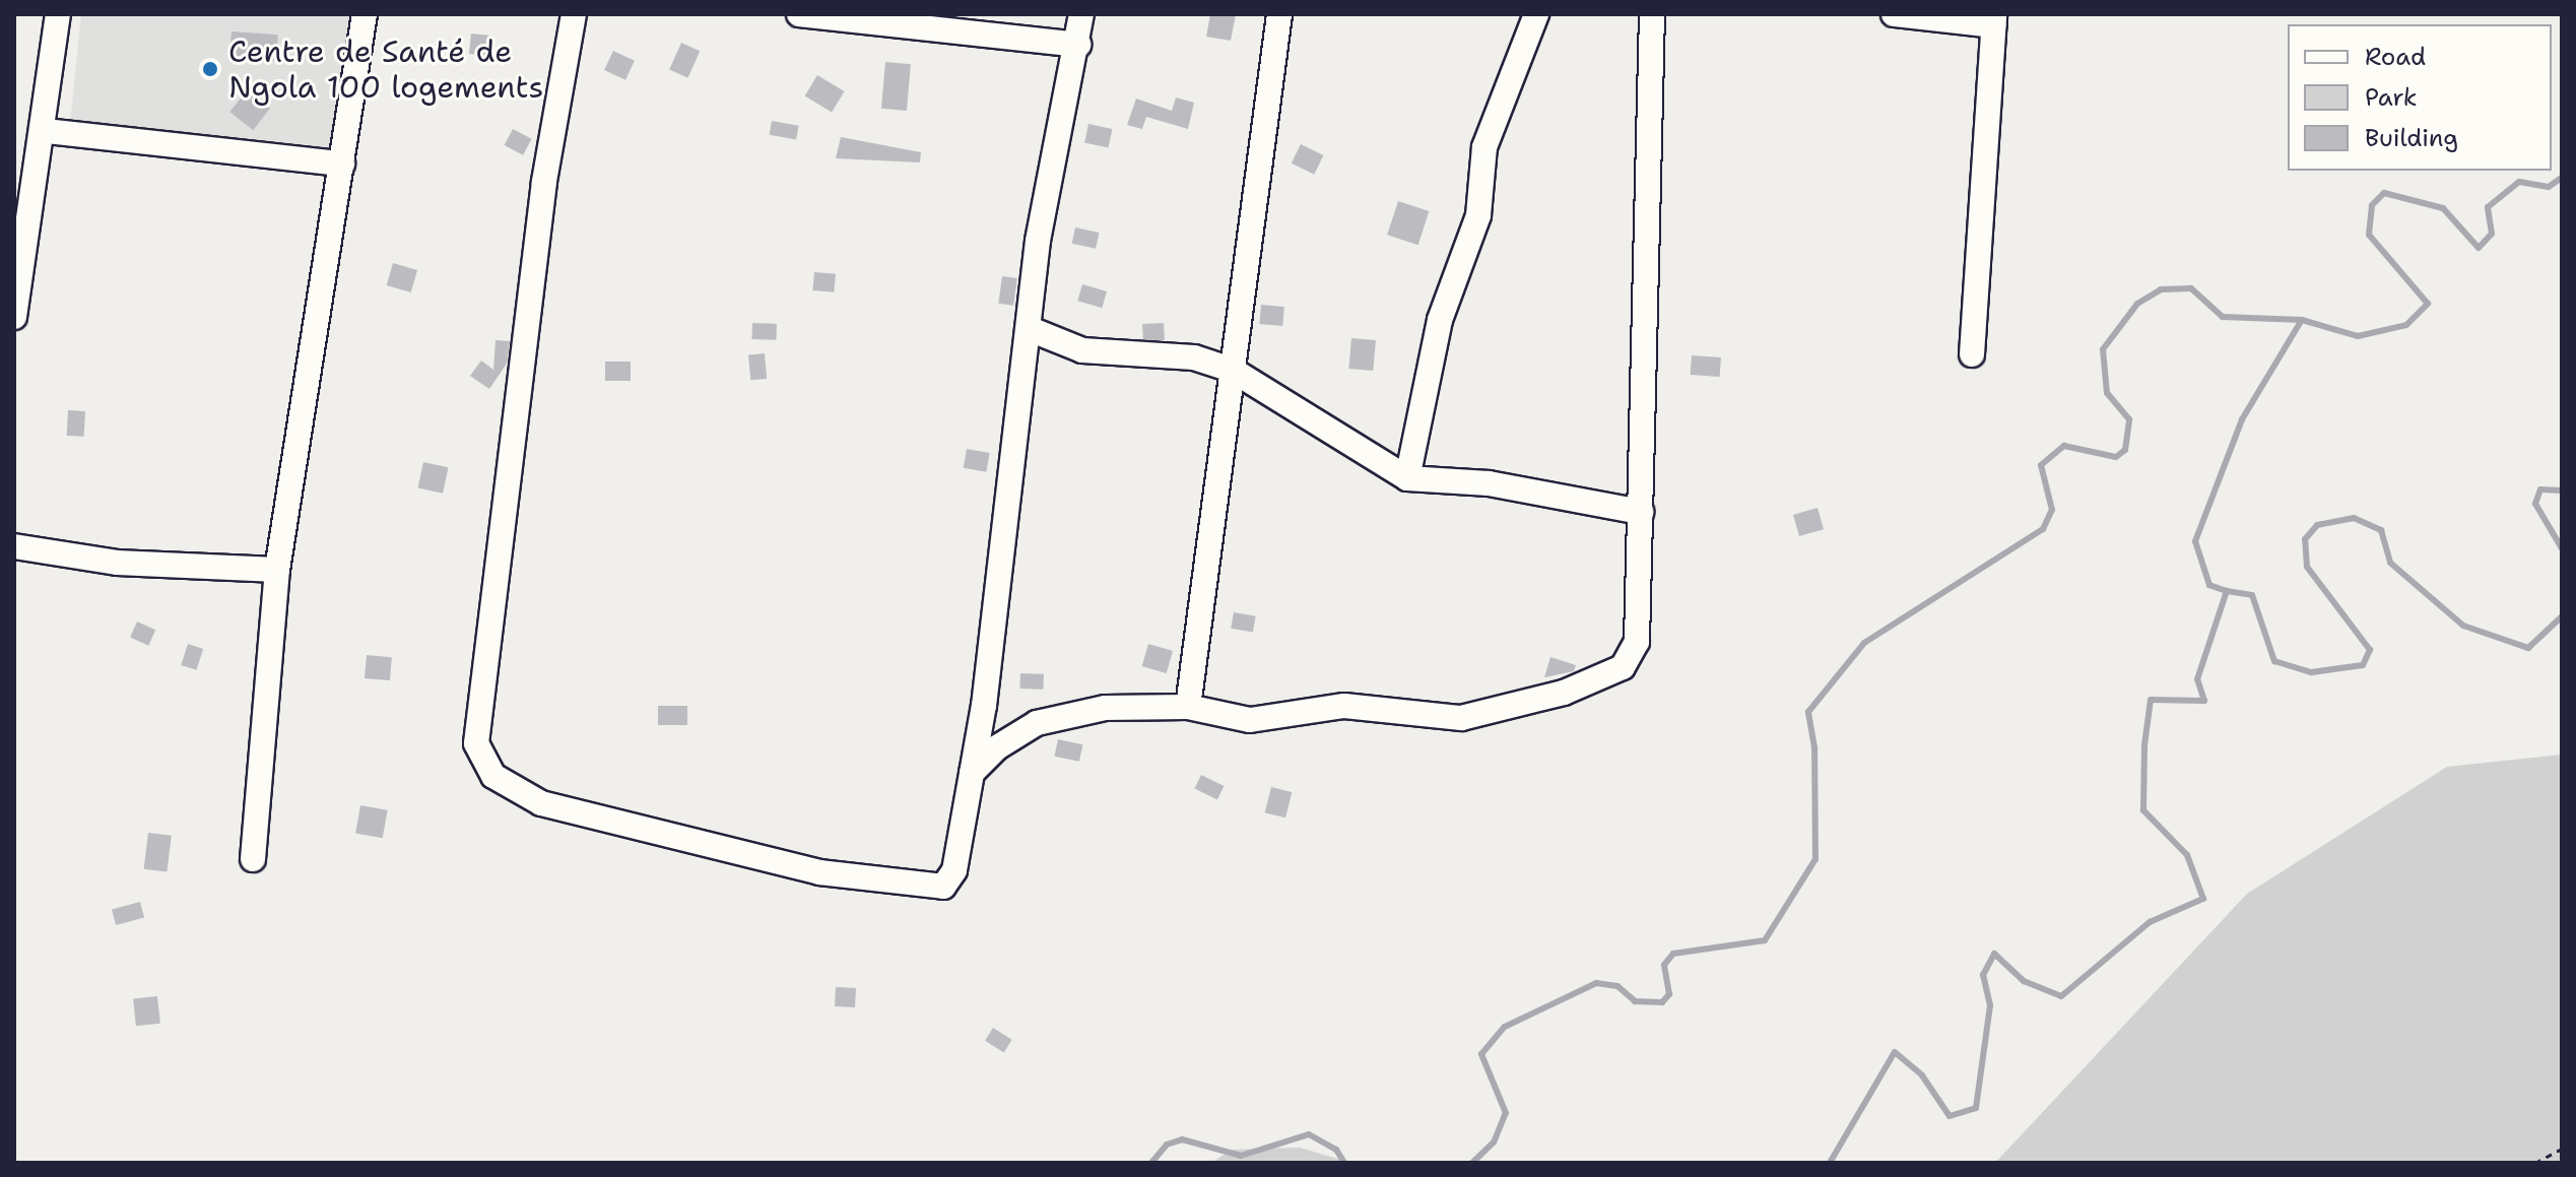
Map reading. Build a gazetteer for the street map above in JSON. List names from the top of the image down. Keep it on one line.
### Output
{"places":["Centre de Santé de Ngola 100 logements"],"legend":["Road","Park","Building"]}
